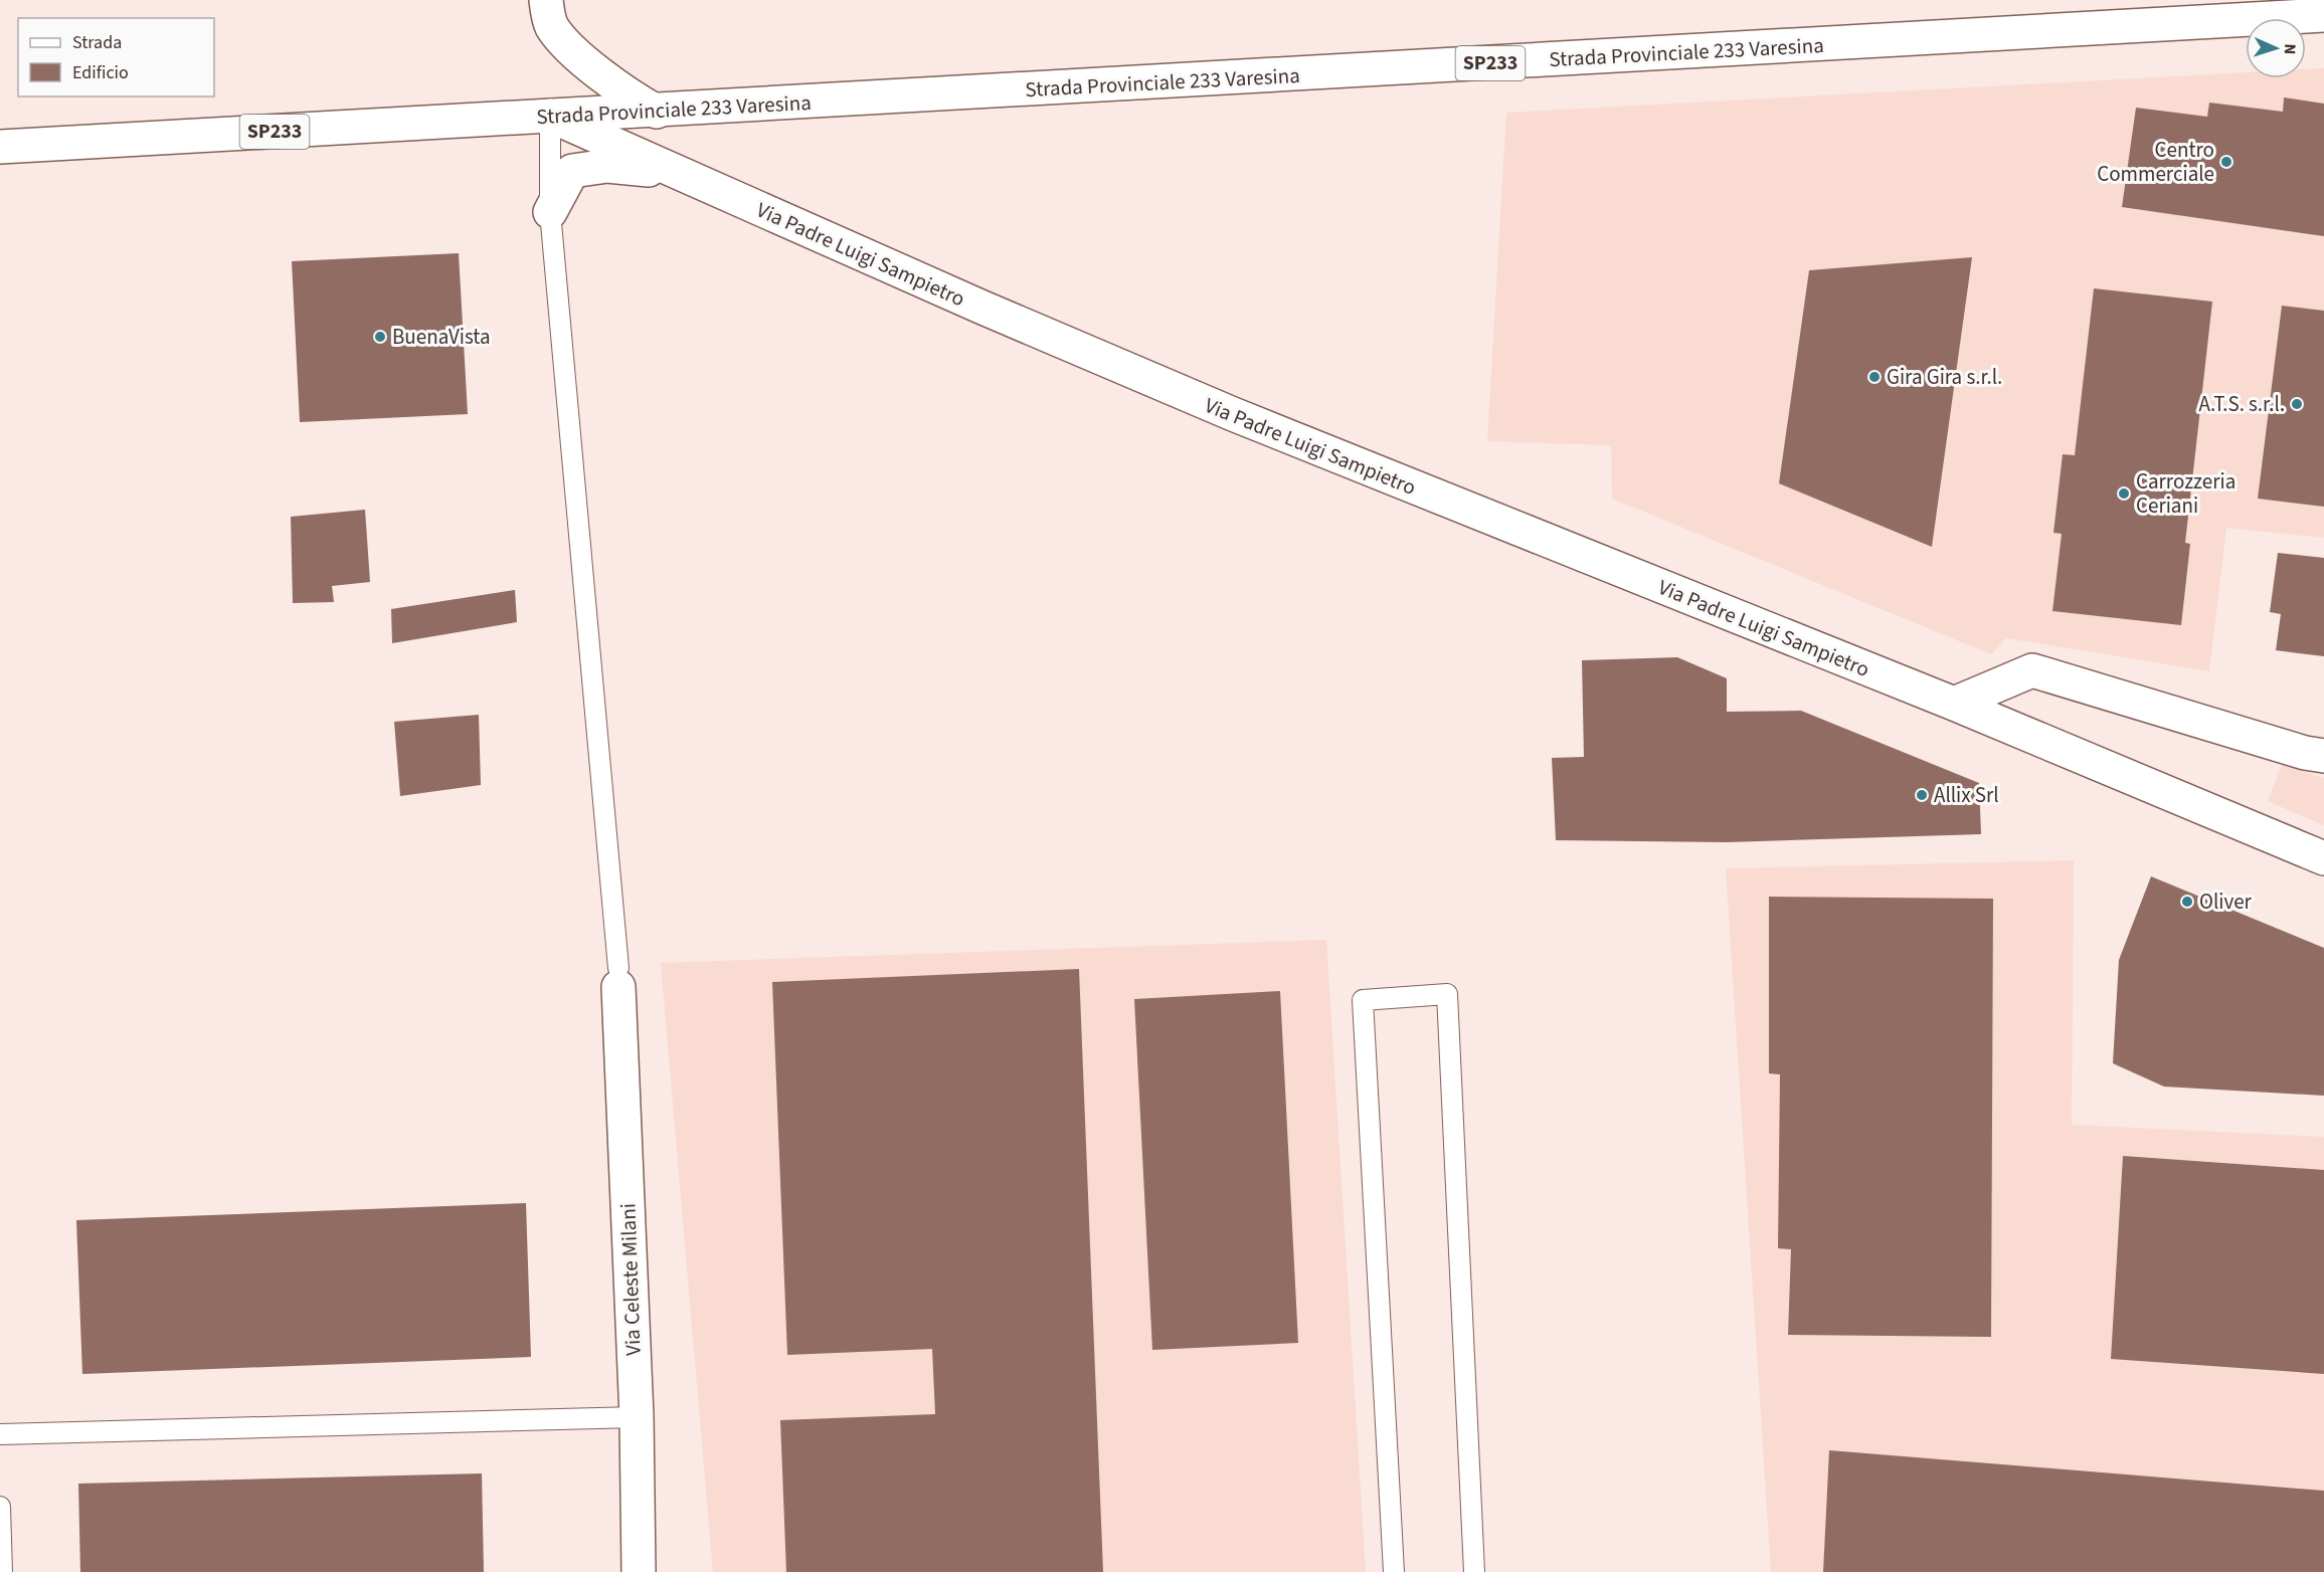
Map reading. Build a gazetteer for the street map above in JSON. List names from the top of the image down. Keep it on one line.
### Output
{"streets":{"street":["Strada Provinciale 233 Varesina","SP233","Via Padre Luigi Sampietro","Via Celeste Milani"]},"crossings":[["Strada Provinciale 233 Varesina","Via Padre Luigi Sampietro"]],"places":["Centro Commerciale","BuenaVista","Gira Gira s.r.l.","A.T.S. s.r.l.","Carrozzeria Ceriani","Allix Srl","Oliver"],"legend":["Strada","Edificio"],"north":"right"}
